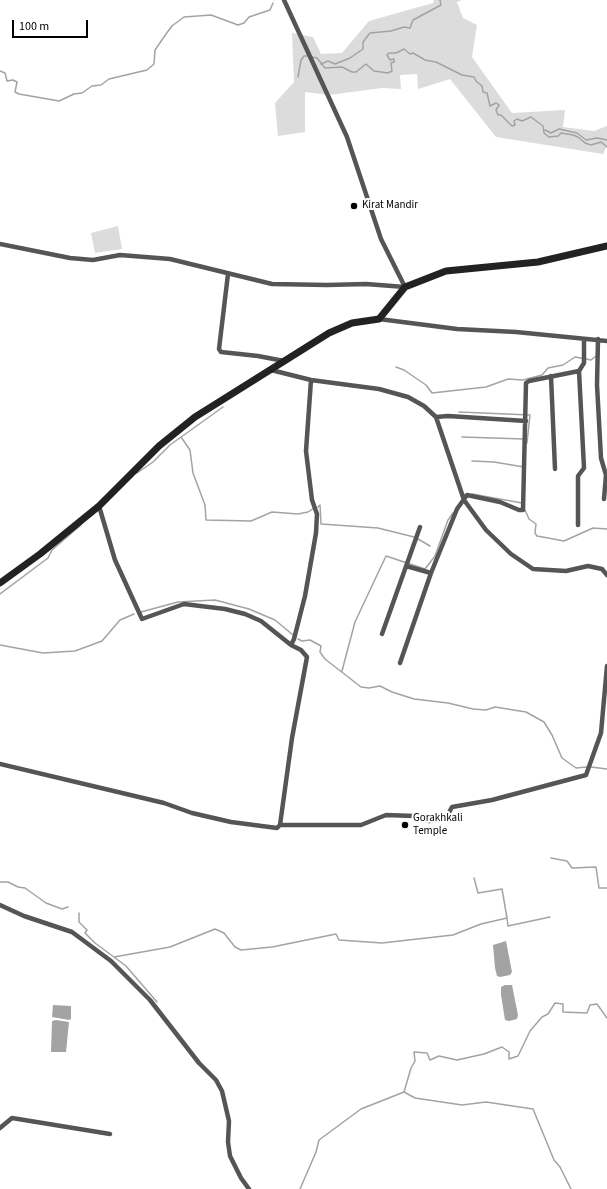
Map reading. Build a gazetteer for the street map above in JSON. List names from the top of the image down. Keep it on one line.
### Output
{"places":["Kirat Mandir","Gorakhkali Temple"],"scale_bar":"100 m"}
